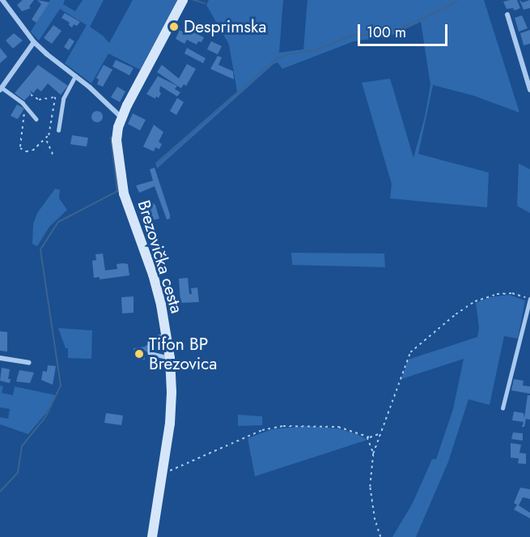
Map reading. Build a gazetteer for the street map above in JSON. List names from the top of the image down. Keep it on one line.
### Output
{"streets":{"main road":["Brezovička cesta"]},"places":["Desprimska","Tifon BP Brezovica"],"scale_bar":"100 m"}
